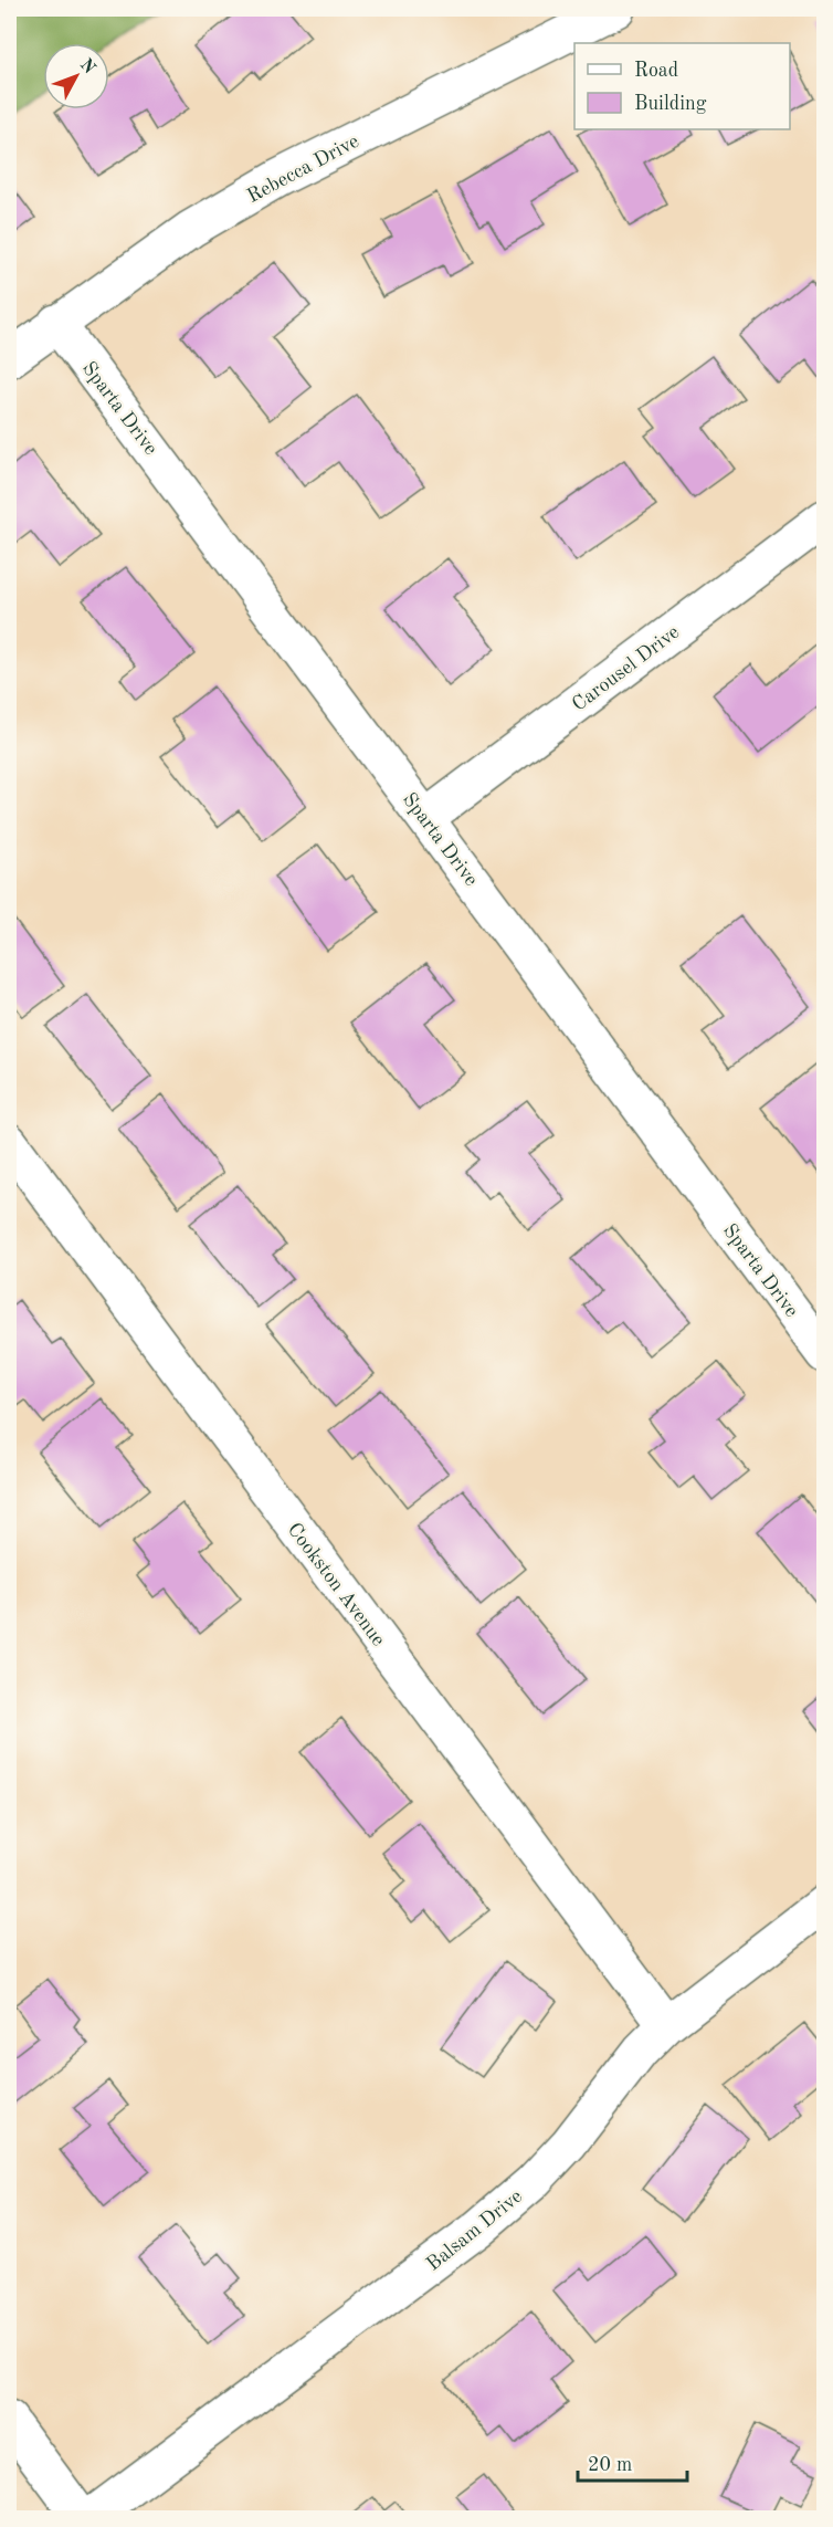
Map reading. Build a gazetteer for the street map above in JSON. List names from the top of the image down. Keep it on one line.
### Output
{"streets":{"street":["Rebecca Drive","Sparta Drive","Carousel Drive","Cookston Avenue","Balsam Drive"]},"crossings":[["Rebecca Drive","Sparta Drive"],["Sparta Drive","Carousel Drive"],["Cookston Avenue","Balsam Drive"]],"legend":["Road","Building"],"scale_bar":"20 m","north":"top right"}
